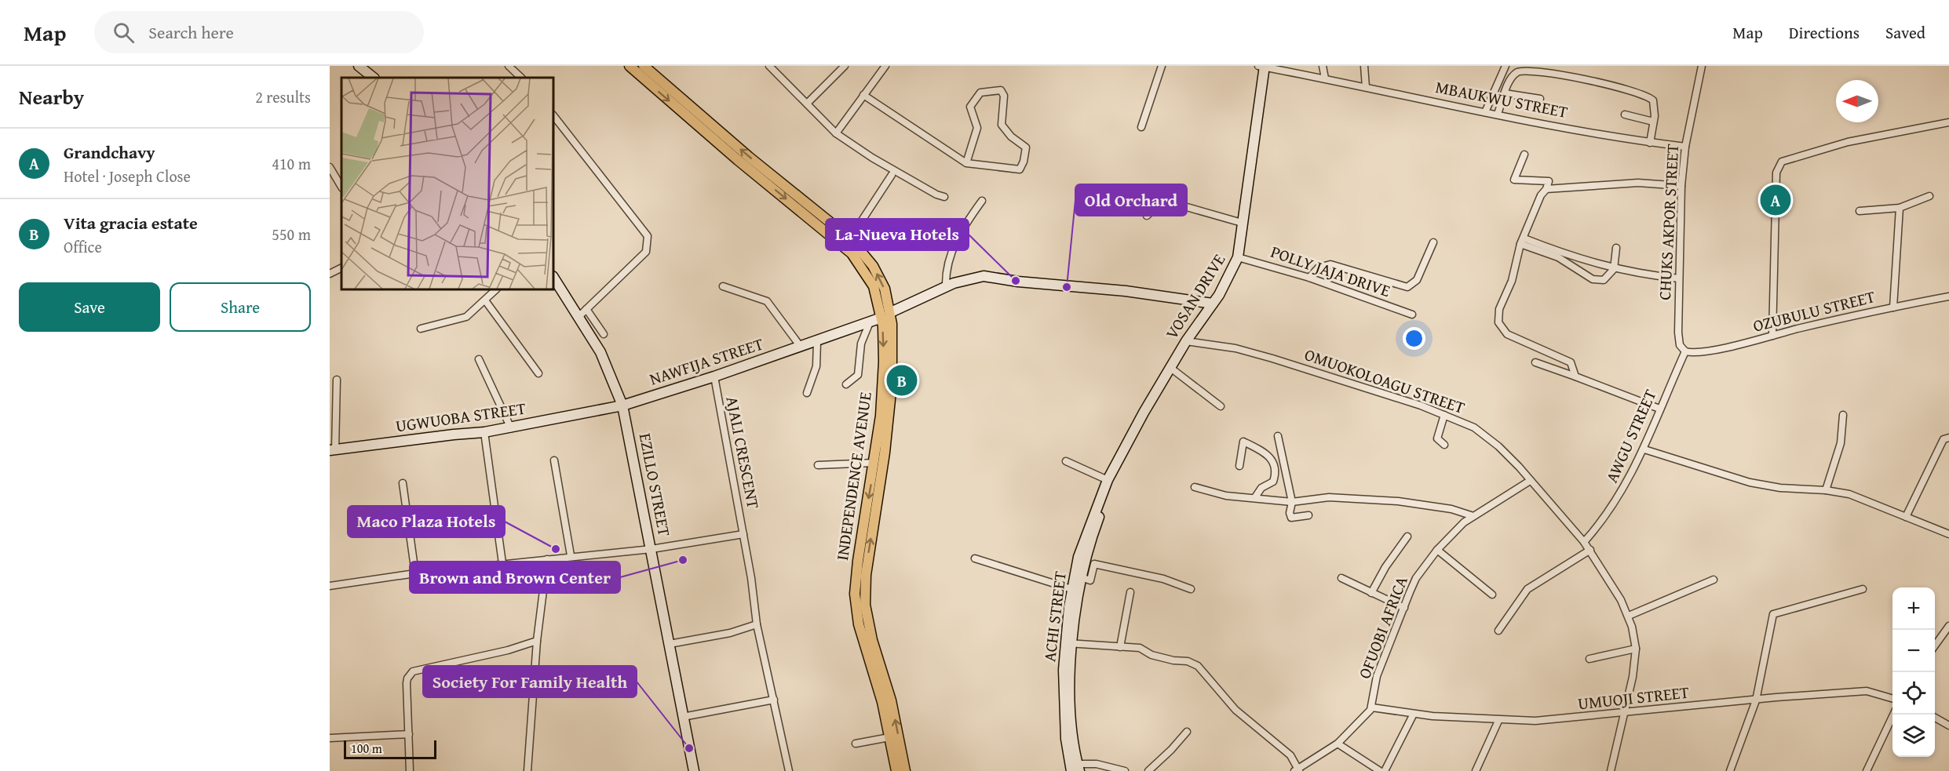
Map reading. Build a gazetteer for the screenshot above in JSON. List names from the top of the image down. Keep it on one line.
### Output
{"streets":{"main road":["INDEPENDENCE AVENUE"],"street":["MBAUKWU STREET","CHUKS AKPOR STREET","POLLY JAJA DRIVE","VOSAN DRIVE","OZUBULU STREET","NAWFIJA STREET","OMUOKOLOAGU STREET","UGWUOBA STREET","AWGU STREET","AJALI CRESCENT","EZILLO STREET","ACHI STREET","OFUOBI AFRICA","UMUOJI STREET"]},"crossings":[["MBAUKWU STREET","CHUKS AKPOR STREET"],["MBAUKWU STREET","VOSAN DRIVE"],["CHUKS AKPOR STREET","OZUBULU STREET"],["CHUKS AKPOR STREET","AWGU STREET"],["POLLY JAJA DRIVE","VOSAN DRIVE"],["VOSAN DRIVE","OMUOKOLOAGU STREET"],["VOSAN DRIVE","ACHI STREET"],["OZUBULU STREET","AWGU STREET"],["NAWFIJA STREET","UGWUOBA STREET"],["NAWFIJA STREET","AJALI CRESCENT"],["NAWFIJA STREET","INDEPENDENCE AVENUE"],["NAWFIJA STREET","EZILLO STREET"],["OMUOKOLOAGU STREET","AWGU STREET"],["OMUOKOLOAGU STREET","OFUOBI AFRICA"],["UGWUOBA STREET","EZILLO STREET"],["OFUOBI AFRICA","UMUOJI STREET"]],"places":["La-Nueva Hotels","Old Orchard","Maco Plaza Hotels","Brown and Brown Center","Society For Family Health"],"scale_bar":"100 m","north":"left","page":{"header":"Map","search":"Search here","nav":["Map","Directions","Saved"],"heading":["Nearby","2 results"],"list":[{"mark":"A","name":"Grandchavy","note":"Hotel · Joseph Close","value":"410 m"},{"mark":"B","name":"Vita gracia estate","note":"Office","value":"550 m"}],"pins":["A","B"],"buttons":["Save","Share"],"map_buttons":["+","−"],"scale":"100 m"}}
